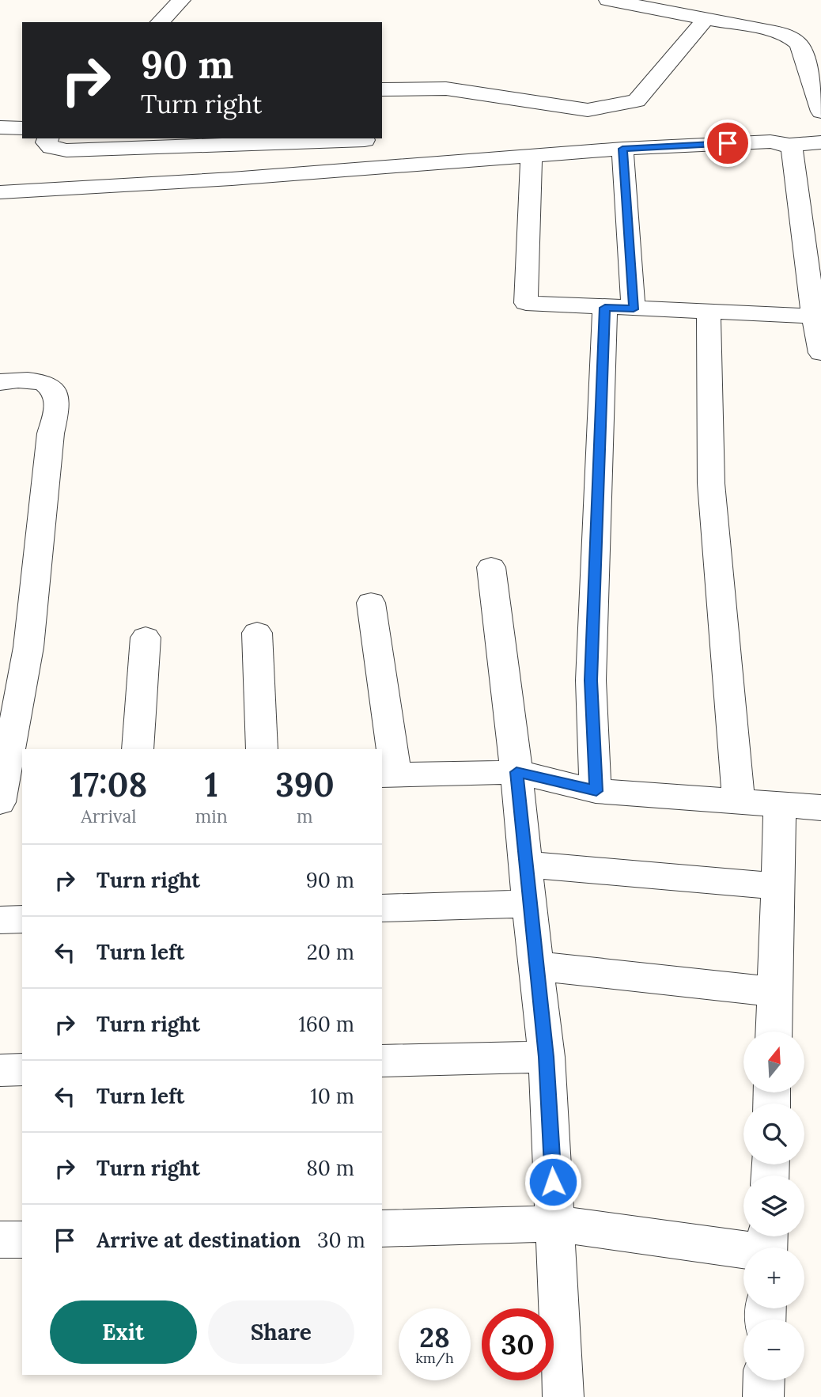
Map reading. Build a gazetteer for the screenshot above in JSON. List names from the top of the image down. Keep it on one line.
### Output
{"north":"top","page":{"turn":["90 m","Turn right"],"eta":["17:08","Arrival","1","min","390","m"],"list":[{"name":"Turn right","value":"90 m"},{"name":"Turn left","value":"20 m"},{"name":"Turn right","value":"160 m"},{"name":"Turn left","value":"10 m"},{"name":"Turn right","value":"80 m"},{"name":"Arrive at destination","value":"30 m"}],"map_buttons":["+","−"],"buttons":["Exit","Share"],"speed":"28 km/h","limit":"30"}}
